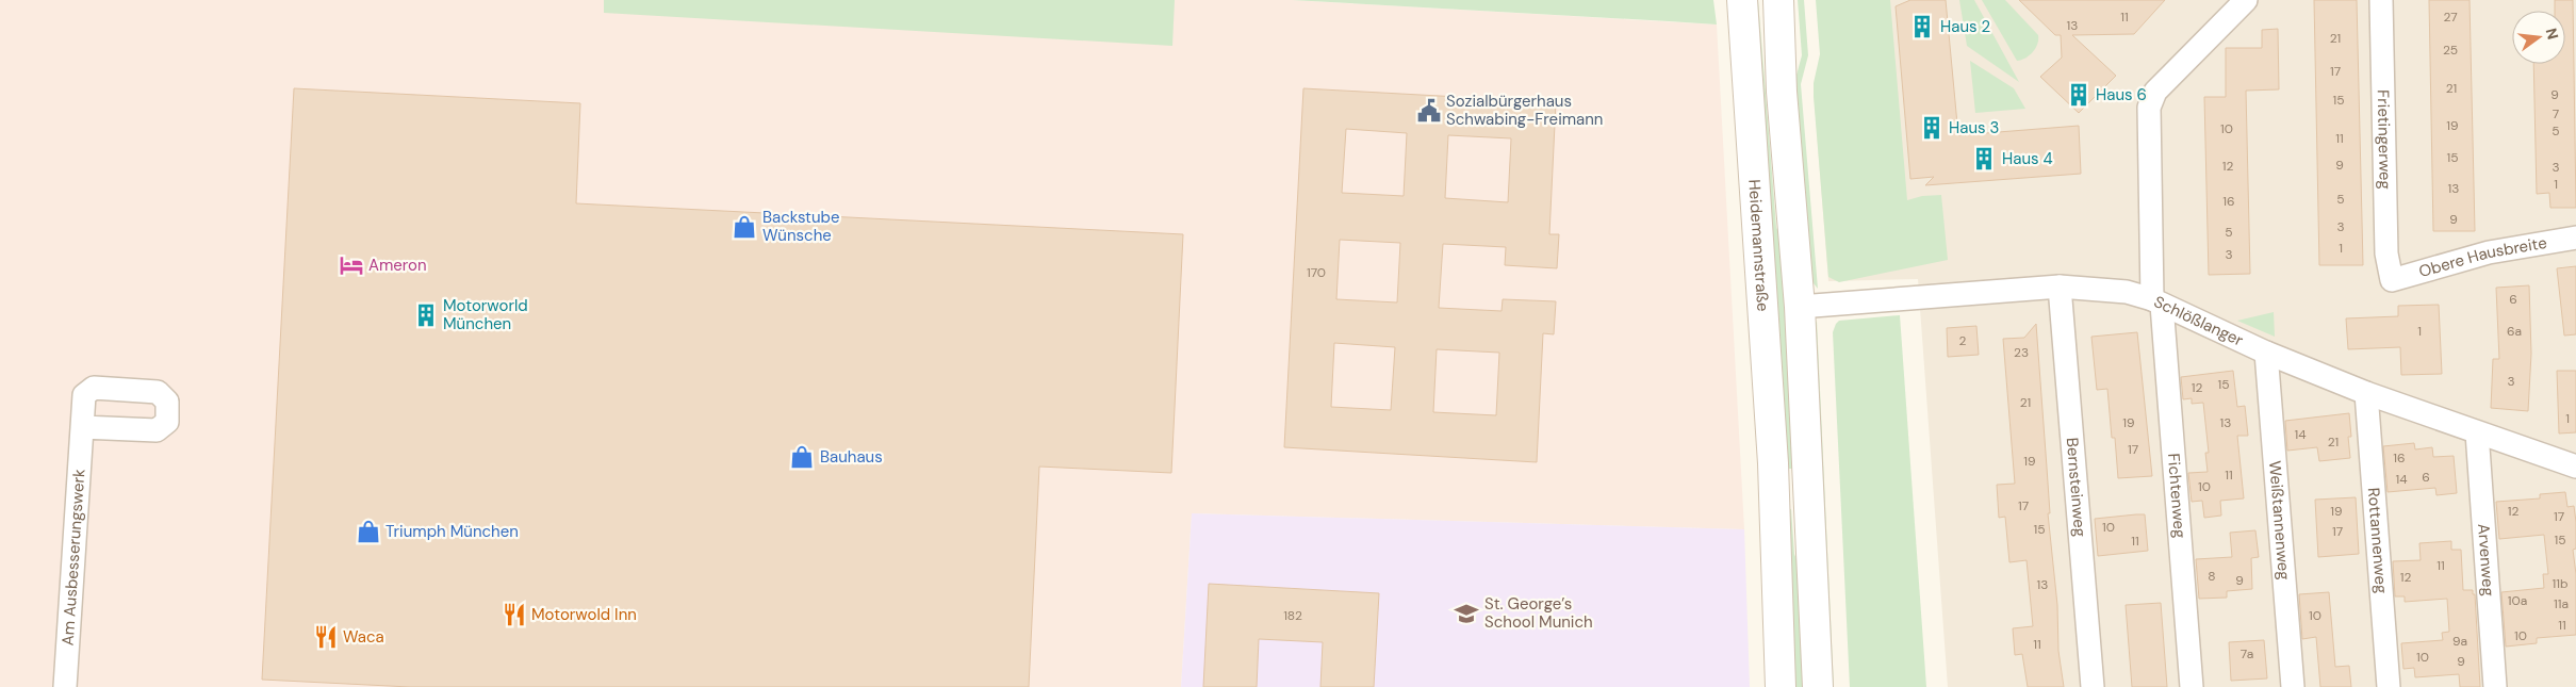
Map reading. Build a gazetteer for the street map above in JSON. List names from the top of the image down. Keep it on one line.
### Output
{"streets":{"main road":["Heidemannstraße"],"street":["Frietingerweg","Obere Hausbreite","Schlößlanger","Bernsteinweg","Fichtenweg","Weißtannenweg","Rottannenweg","Am Ausbesserungswerk","Arvenweg"]},"crossings":[["Frietingerweg","Obere Hausbreite"],["Heidemannstraße","Schlößlanger"],["Schlößlanger","Bernsteinweg"],["Schlößlanger","Fichtenweg"],["Schlößlanger","Weißtannenweg"],["Schlößlanger","Rottannenweg"],["Schlößlanger","Arvenweg"]],"places":{"building":["Haus 2","Haus 6","Haus 3","Haus 4","Motorworld München"],"public building":["Sozialbürgerhaus Schwabing-Freimann"],"shop":["Backstube Wünsche","Bauhaus","Triumph München"],"hotel":["Ameron"],"school or university":["St. George’s School Munich"],"restaurant":["Motorwold Inn","Waca"]},"house_numbers":["11","27","13","21","25","17","21","9","15","7","19","10","5","11","15","9","12","3","1","13","5","16","9","3","5","1","3","170","6","1","6a","2","23","3","15","12","21","1","19","13","14","21","17","16","19","11","6","14","10","17","19","12","17","10","15","17","15","11","11","8","12","9","11b","13","10a","11a","182","10","11","10","9a","11","7a","10","9"],"north":"right"}
